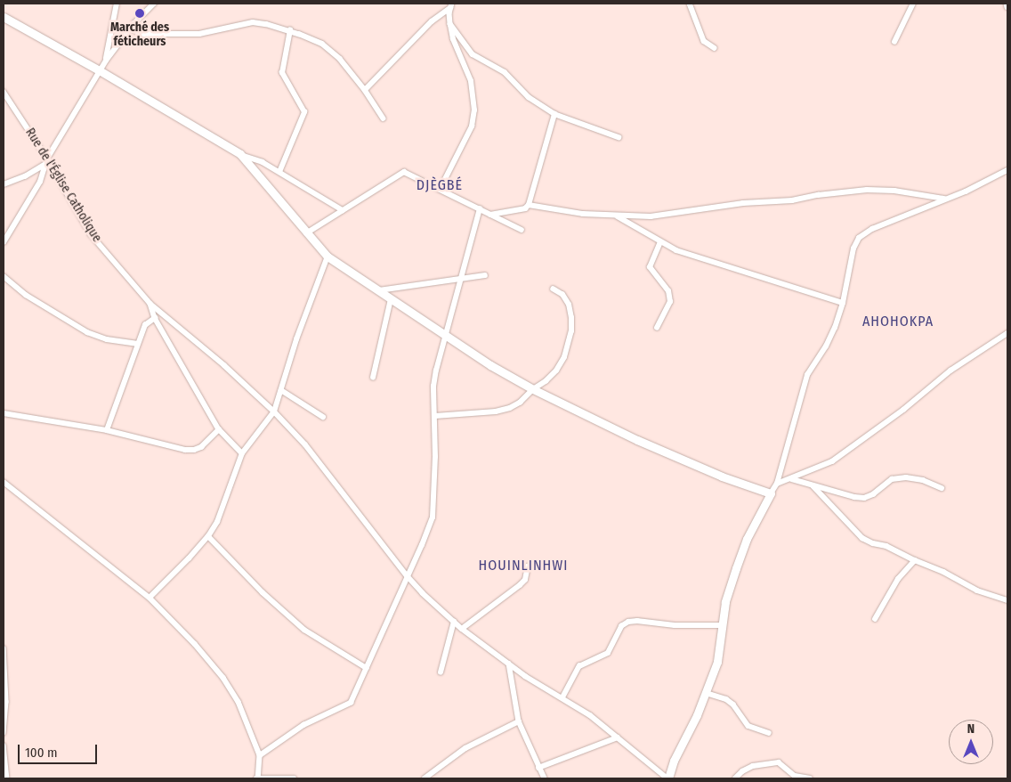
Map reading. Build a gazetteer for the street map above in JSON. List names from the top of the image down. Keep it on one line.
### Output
{"streets":{"street":["Rue de l'Église Catholique"]},"districts":["DJÈGBÉ","AHOHOKPA","HOUINLINHWI"],"places":["Marché des féticheurs"],"scale_bar":"100 m","north":"top"}
